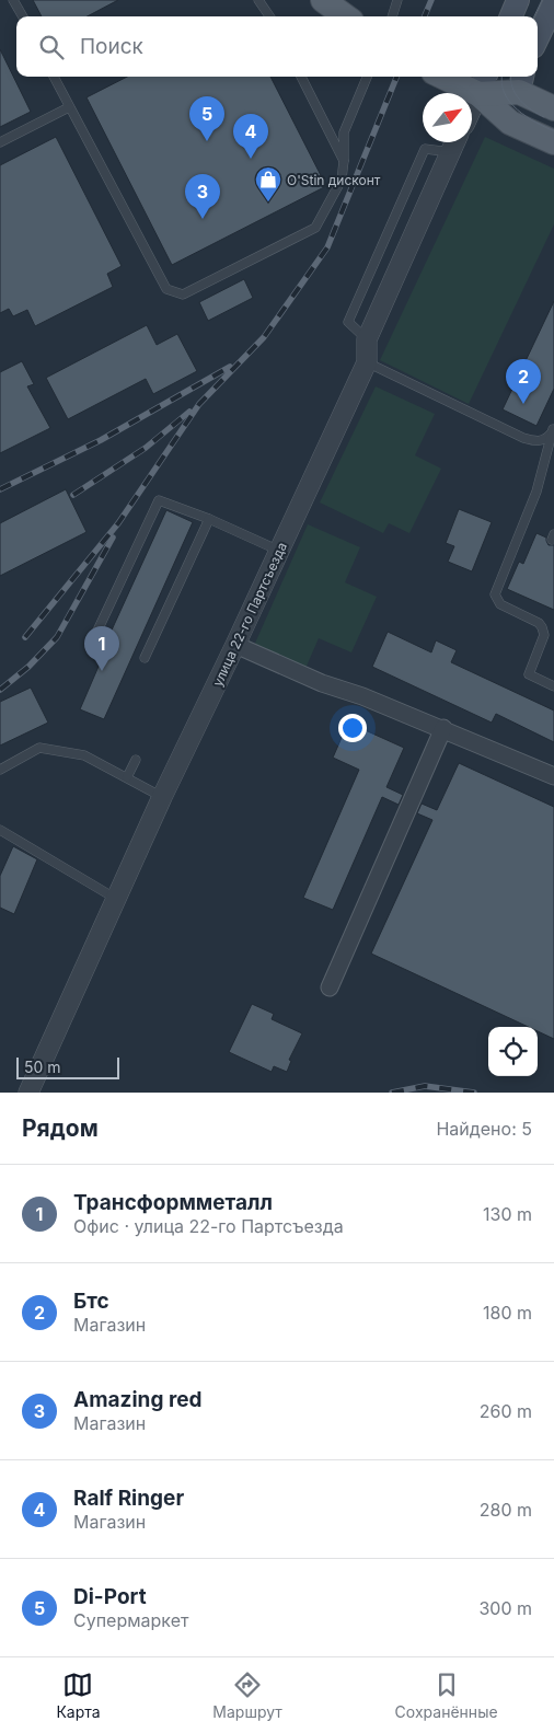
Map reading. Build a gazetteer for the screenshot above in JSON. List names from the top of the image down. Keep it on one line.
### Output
{"streets":{"street":["улица 22-го Партсъезда"]},"places":{"shop":["O'Stin дисконт"]},"scale_bar":"50 m","north":"top right","page":{"search":"Поиск","pins":["5","4","3","2","1"],"scale":"50 m","heading":["Рядом","Найдено: 5"],"list":[{"mark":"1","name":"Трансформметалл","note":"Офис · улица 22-го Партсъезда","value":"130 m"},{"mark":"2","name":"Бтс","note":"Магазин","value":"180 m"},{"mark":"3","name":"Amazing red","note":"Магазин","value":"260 m"},{"mark":"4","name":"Ralf Ringer","note":"Магазин","value":"280 m"},{"mark":"5","name":"Di-Port","note":"Супермаркет","value":"300 m"}],"nav":["Карта","Маршрут","Сохранённые"]}}
